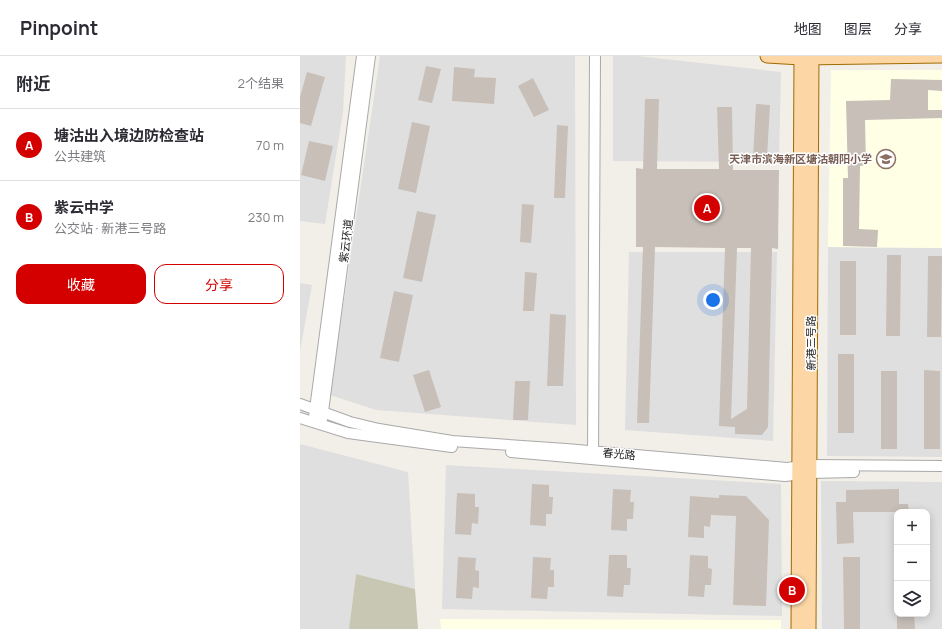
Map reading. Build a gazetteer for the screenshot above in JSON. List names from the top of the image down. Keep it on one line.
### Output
{"streets":{"main road":["新港三号路"],"street":["紫云环道","春光路"]},"crossings":[["紫云环道","春光路"],["新港三号路","春光路"]],"places":{"school or university":["天津市滨海新区塘沽朝阳小学"]},"page":{"header":"Pinpoint","nav":["地图","图层","分享"],"heading":["附近","2个结果"],"list":[{"mark":"A","name":"塘沽出入境边防检查站","note":"公共建筑","value":"70 m"},{"mark":"B","name":"紫云中学","note":"公交站 · 新港三号路","value":"230 m"}],"pins":["A","B"],"buttons":["收藏","分享"],"map_buttons":["+","−"]}}
